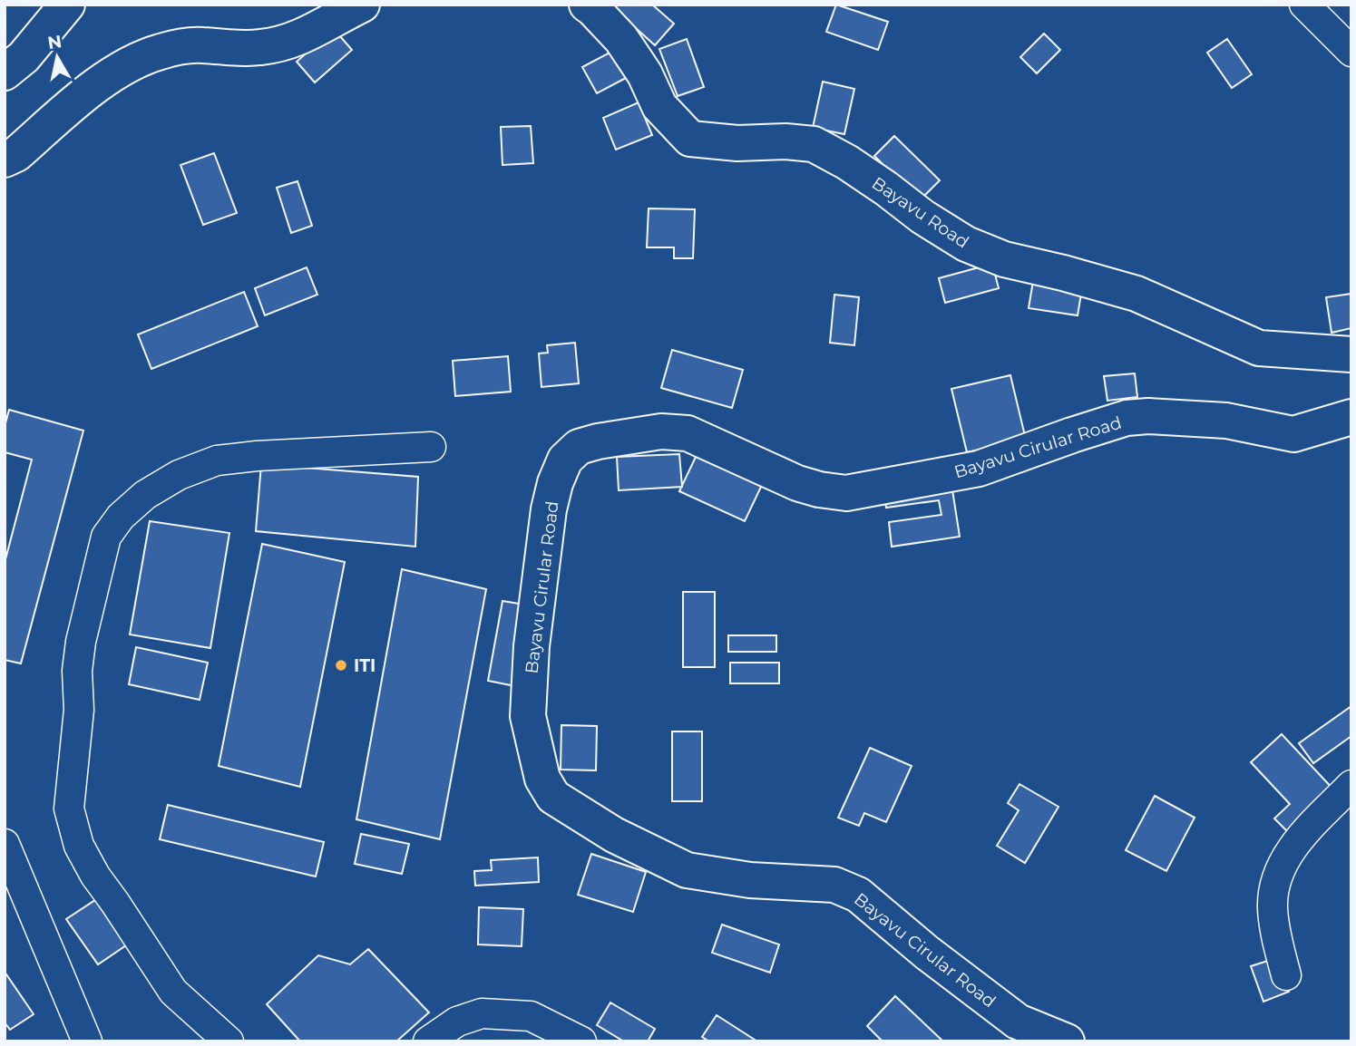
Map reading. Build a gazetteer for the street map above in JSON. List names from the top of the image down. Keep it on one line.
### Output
{"streets":{"street":["Bayavu Road","Bayavu Cirular Road"]},"places":["ITI"],"north":"top"}
